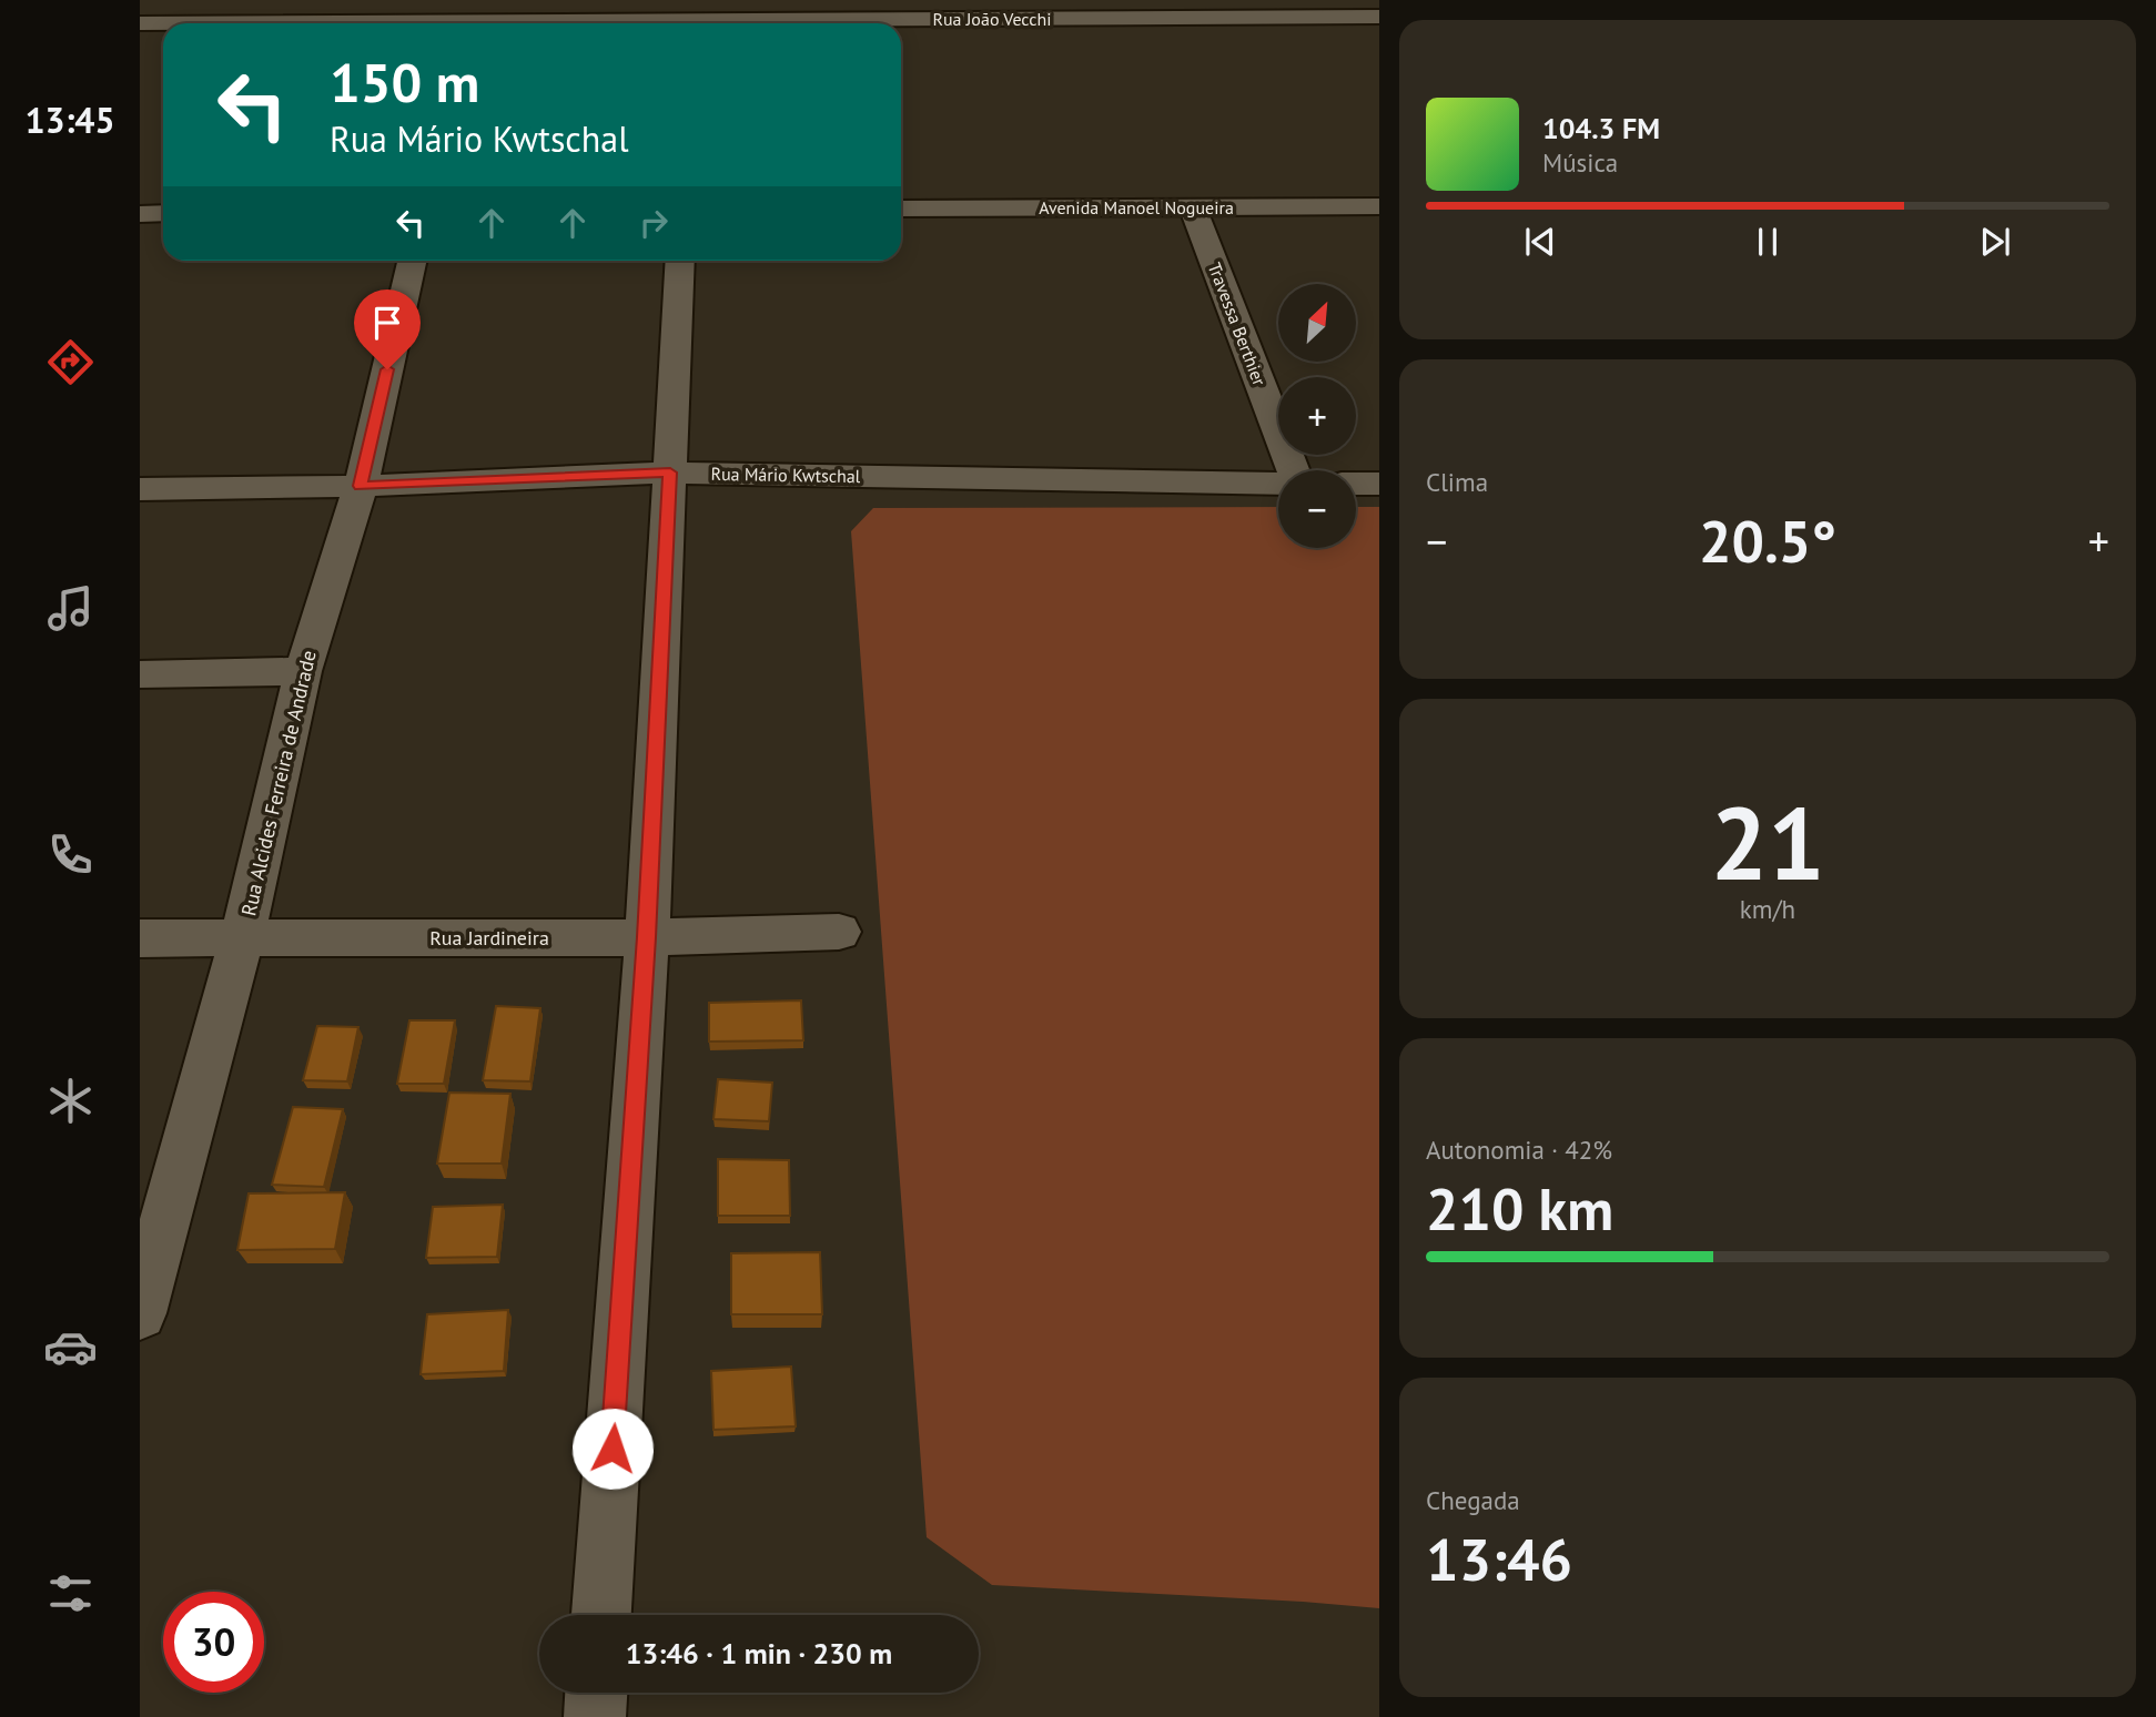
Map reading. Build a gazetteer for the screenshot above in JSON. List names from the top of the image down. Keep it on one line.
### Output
{"streets":{"street":["Rua João Vecchi","Avenida Manoel Nogueira","Travessa Berthier","Rua Mário Kwtschal","Rua Alcides Ferreira de Andrade","Rua Jardineira"]},"crossings":[["Avenida Manoel Nogueira","Travessa Berthier"],["Rua Mário Kwtschal","Rua Alcides Ferreira de Andrade"],["Rua Alcides Ferreira de Andrade","Rua Jardineira"]],"north":"top right","page":{"tabs":"13:45","turn":["150 m","Rua Mário Kwtschal"],"song":["104.3 FM","Música"],"map_buttons":["+","−"],"tile":["Clima",["21","km/h"],["Autonomia · 42%","210 km"],["Chegada","13:46"]],"heat":["−","20.5°","+"],"limit":"30","trip":"13:46 · 1 min · 230 m"}}
